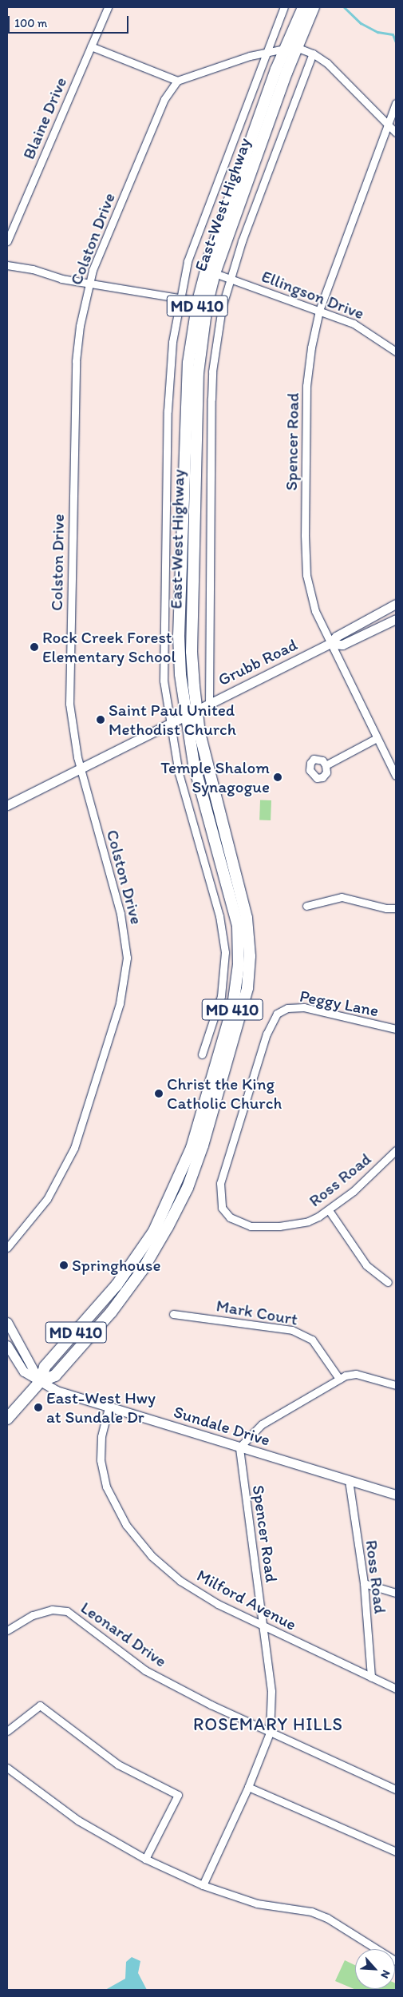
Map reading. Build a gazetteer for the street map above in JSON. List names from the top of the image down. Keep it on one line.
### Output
{"streets":{"main road":["East-West Highway","MD 410"],"street":["Blaine Drive","Colston Drive","Ellingson Drive","Spencer Road","Grubb Road","Peggy Lane","Ross Road","Mark Court","Sundale Drive","Milford Avenue","Leonard Drive"]},"crossings":[["East-West Highway","Ellingson Drive"],["East-West Highway","Grubb Road"],["East-West Highway","Sundale Drive"],["Colston Drive","Grubb Road"],["Ellingson Drive","Spencer Road"],["Spencer Road","Grubb Road"],["Spencer Road","Sundale Drive"],["Spencer Road","Milford Avenue"],["Spencer Road","Leonard Drive"],["Peggy Lane","Ross Road"],["Ross Road","Sundale Drive"],["Ross Road","Milford Avenue"],["Sundale Drive","Milford Avenue"]],"districts":["ROSEMARY HILLS"],"places":["Rock Creek Forest Elementary School","Saint Paul United Methodist Church","Temple Shalom Synagogue","Christ the King Catholic Church","Springhouse","East-West Hwy at Sundale Dr"],"scale_bar":"100 m","north":"bottom right"}
